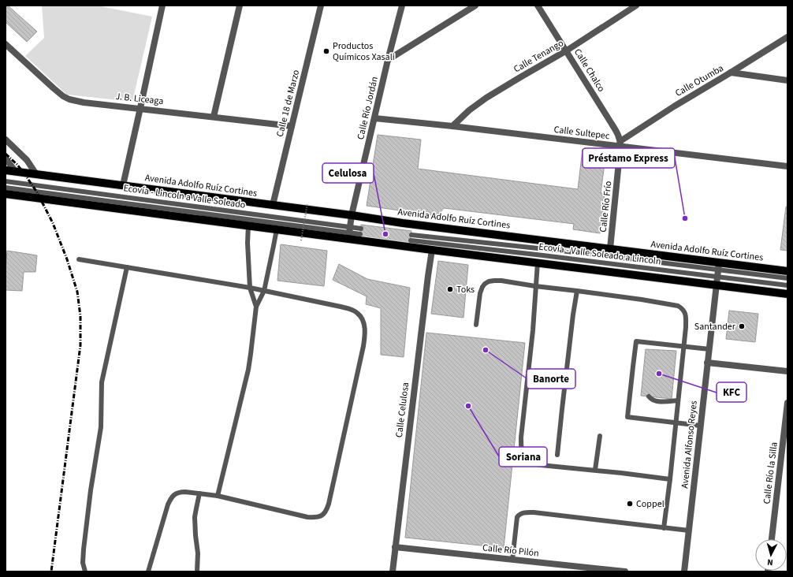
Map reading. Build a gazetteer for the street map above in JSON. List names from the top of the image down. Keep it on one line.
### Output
{"streets":{"main road":["Avenida Adolfo Ruíz Cortines"],"street":["Calle Tenango","Calle Chalco","Calle Otumba","J. B. Liceaga","Calle 18 de Marzo","Calle Río Jordán","Calle Sultepec","Calle Río Frío","Calle Celulosa","Avenida Alfonso Reyes","Calle Río la Silla","Calle Río Pilón"],"lane":["Ecovía - Lincoln a Valle Soleado","Ecovía - Valle Soleado a Lincoln"]},"crossings":[["Calle Tenango","Calle Chalco"],["Calle Tenango","Calle Sultepec"],["Calle Chalco","Calle Otumba"],["Calle Chalco","Calle Sultepec"],["Calle Chalco","Calle Río Frío"],["Calle Otumba","Calle Sultepec"],["Calle Otumba","Calle Río Frío"],["J. B. Liceaga","Calle 18 de Marzo"],["Calle 18 de Marzo","Avenida Adolfo Ruíz Cortines"],["Calle Río Jordán","Calle Sultepec"],["Calle Río Jordán","Avenida Adolfo Ruíz Cortines"],["Calle Río Jordán","Ecovía - Lincoln a Valle Soleado"],["Calle Sultepec","Calle Río Frío"],["Avenida Adolfo Ruíz Cortines","Calle Río Frío"],["Avenida Adolfo Ruíz Cortines","Avenida Alfonso Reyes"],["Ecovía - Valle Soleado a Lincoln","Avenida Alfonso Reyes"],["Calle Celulosa","Calle Río Pilón"]],"places":["Productos Químicos Xasali","Préstamo Express","Celulosa","Toks","Santander","Banorte","KFC","Soriana","Coppel"],"north":"bottom"}
